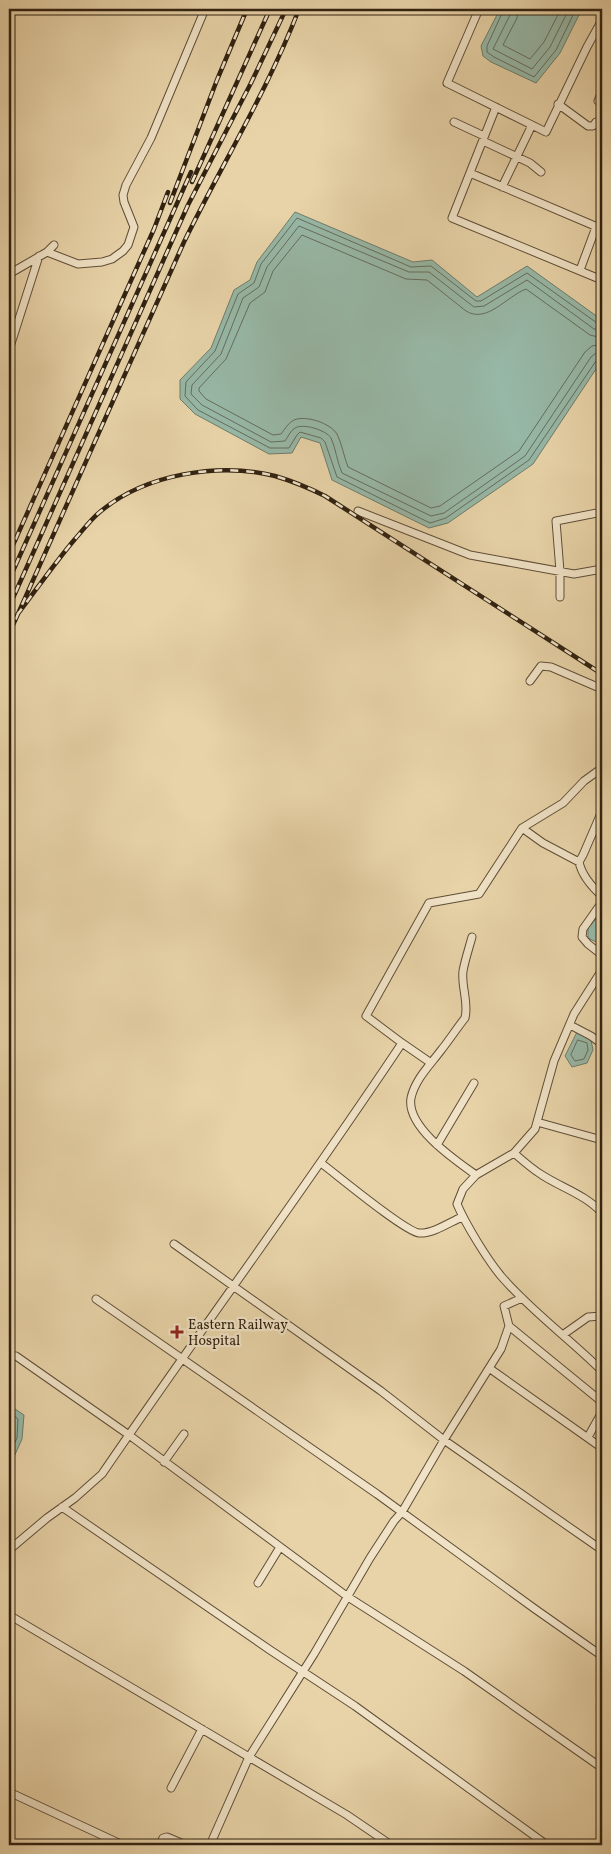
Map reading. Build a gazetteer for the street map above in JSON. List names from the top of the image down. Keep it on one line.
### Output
{"places":{"health":["Eastern Railway Hospital"]}}
